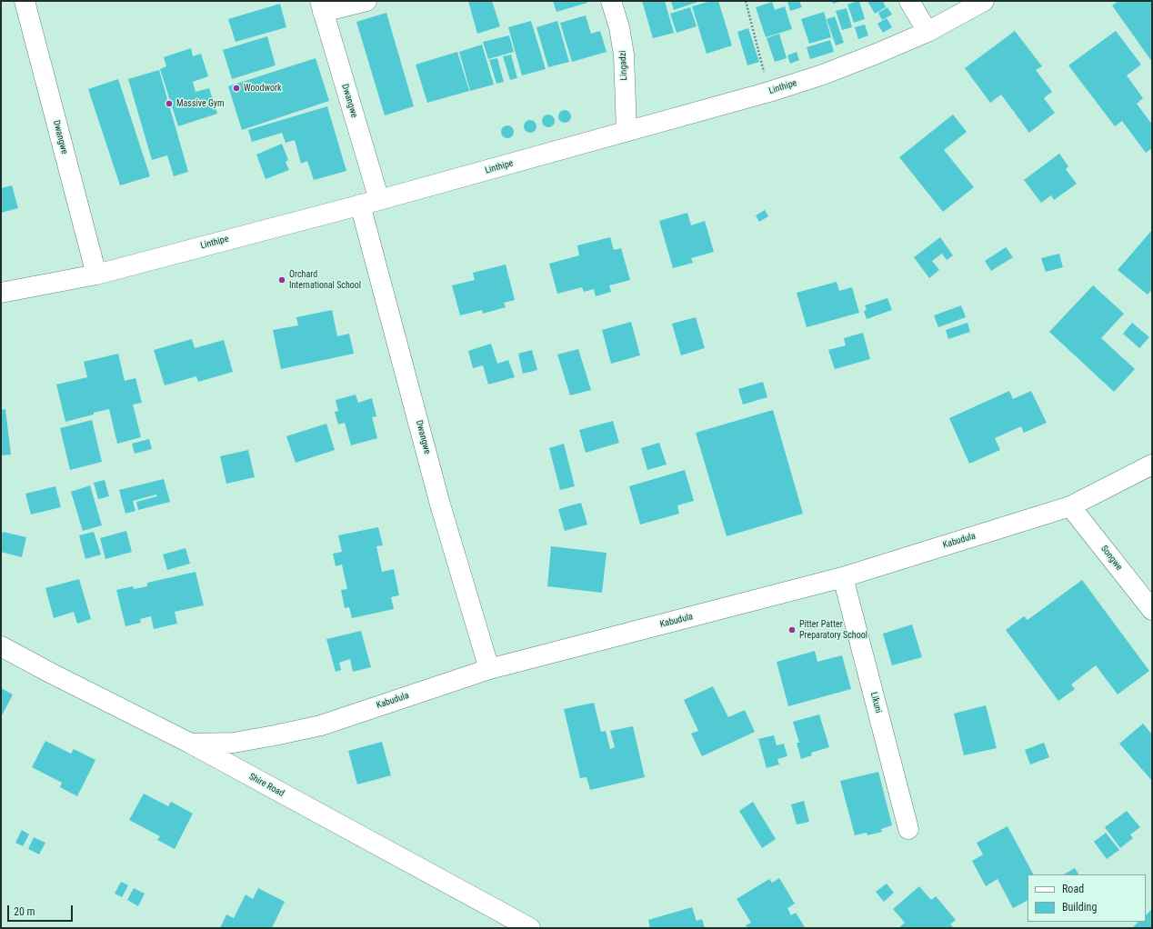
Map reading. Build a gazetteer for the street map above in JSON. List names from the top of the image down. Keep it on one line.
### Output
{"streets":{"street":["Lingadzi","Linthipe","Dwangwe","Kabudula","Songwe","Likuni","Shire Road"]},"crossings":[["Lingadzi","Linthipe"],["Linthipe","Dwangwe"],["Dwangwe","Kabudula"],["Kabudula","Songwe"],["Kabudula","Likuni"],["Kabudula","Shire Road"]],"places":["Woodwork","Massive Gym","Orchard International School","Pitter Patter Preparatory School"],"legend":["Road","Building"],"scale_bar":"20 m"}
